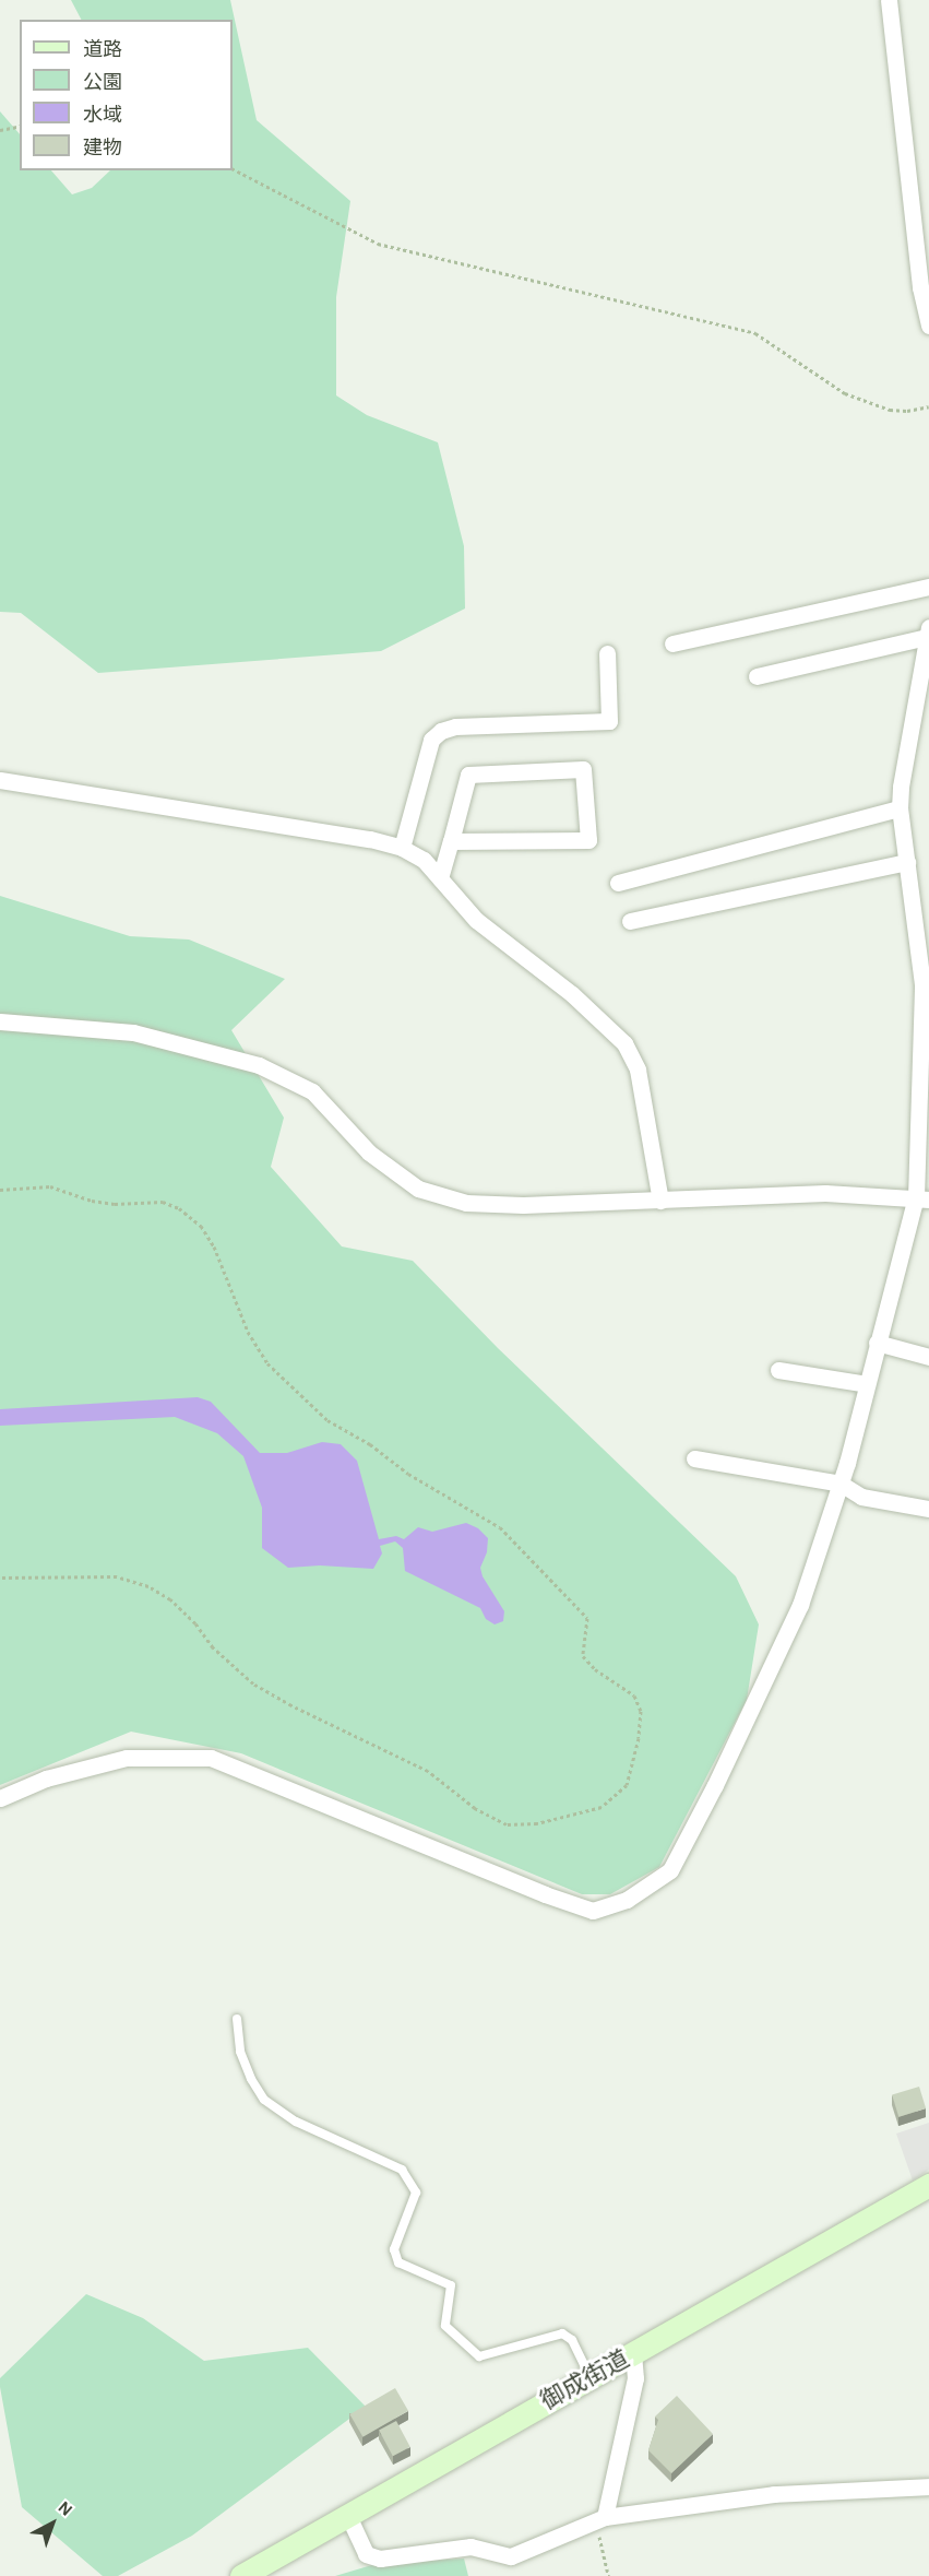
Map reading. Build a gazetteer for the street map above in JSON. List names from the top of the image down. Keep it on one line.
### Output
{"streets":{"street":["御成街道"]},"legend":["道路","公園","水域","建物"],"north":"top right"}
